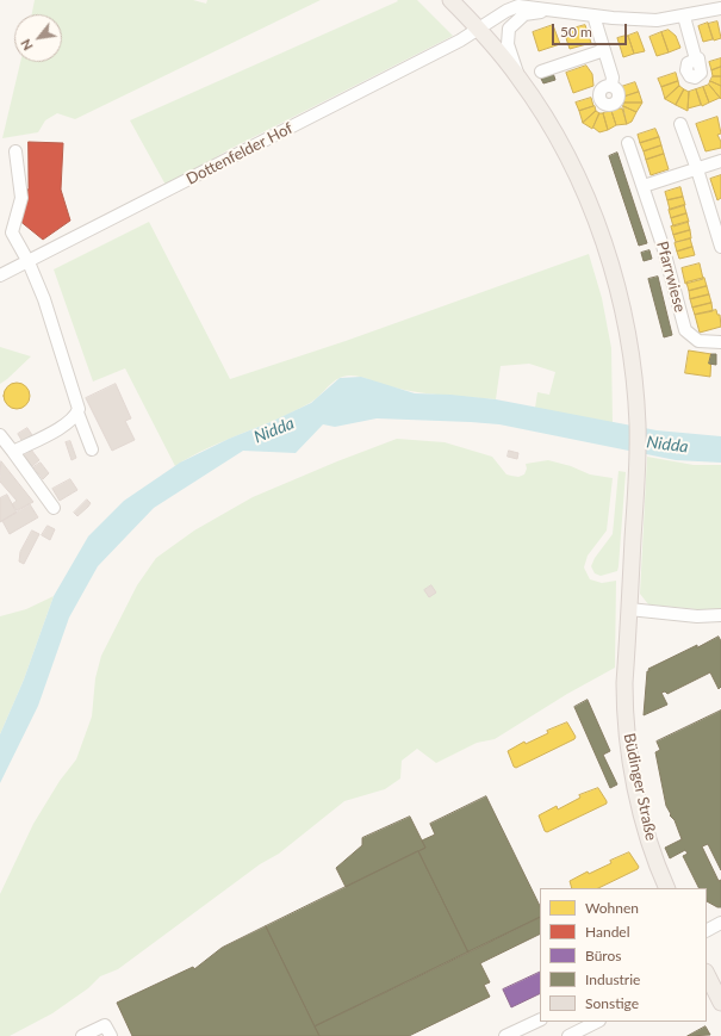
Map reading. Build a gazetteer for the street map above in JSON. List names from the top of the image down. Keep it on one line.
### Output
{"streets":{"main road":["Büdinger Straße"],"street":["Dottenfelder Hof","Pfarrwiese"]},"crossings":[["Dottenfelder Hof","Büdinger Straße"]],"water":["Nidda"],"legend":["Wohnen","Handel","Büros","Industrie","Sonstige"],"scale_bar":"50 m","north":"bottom left"}
